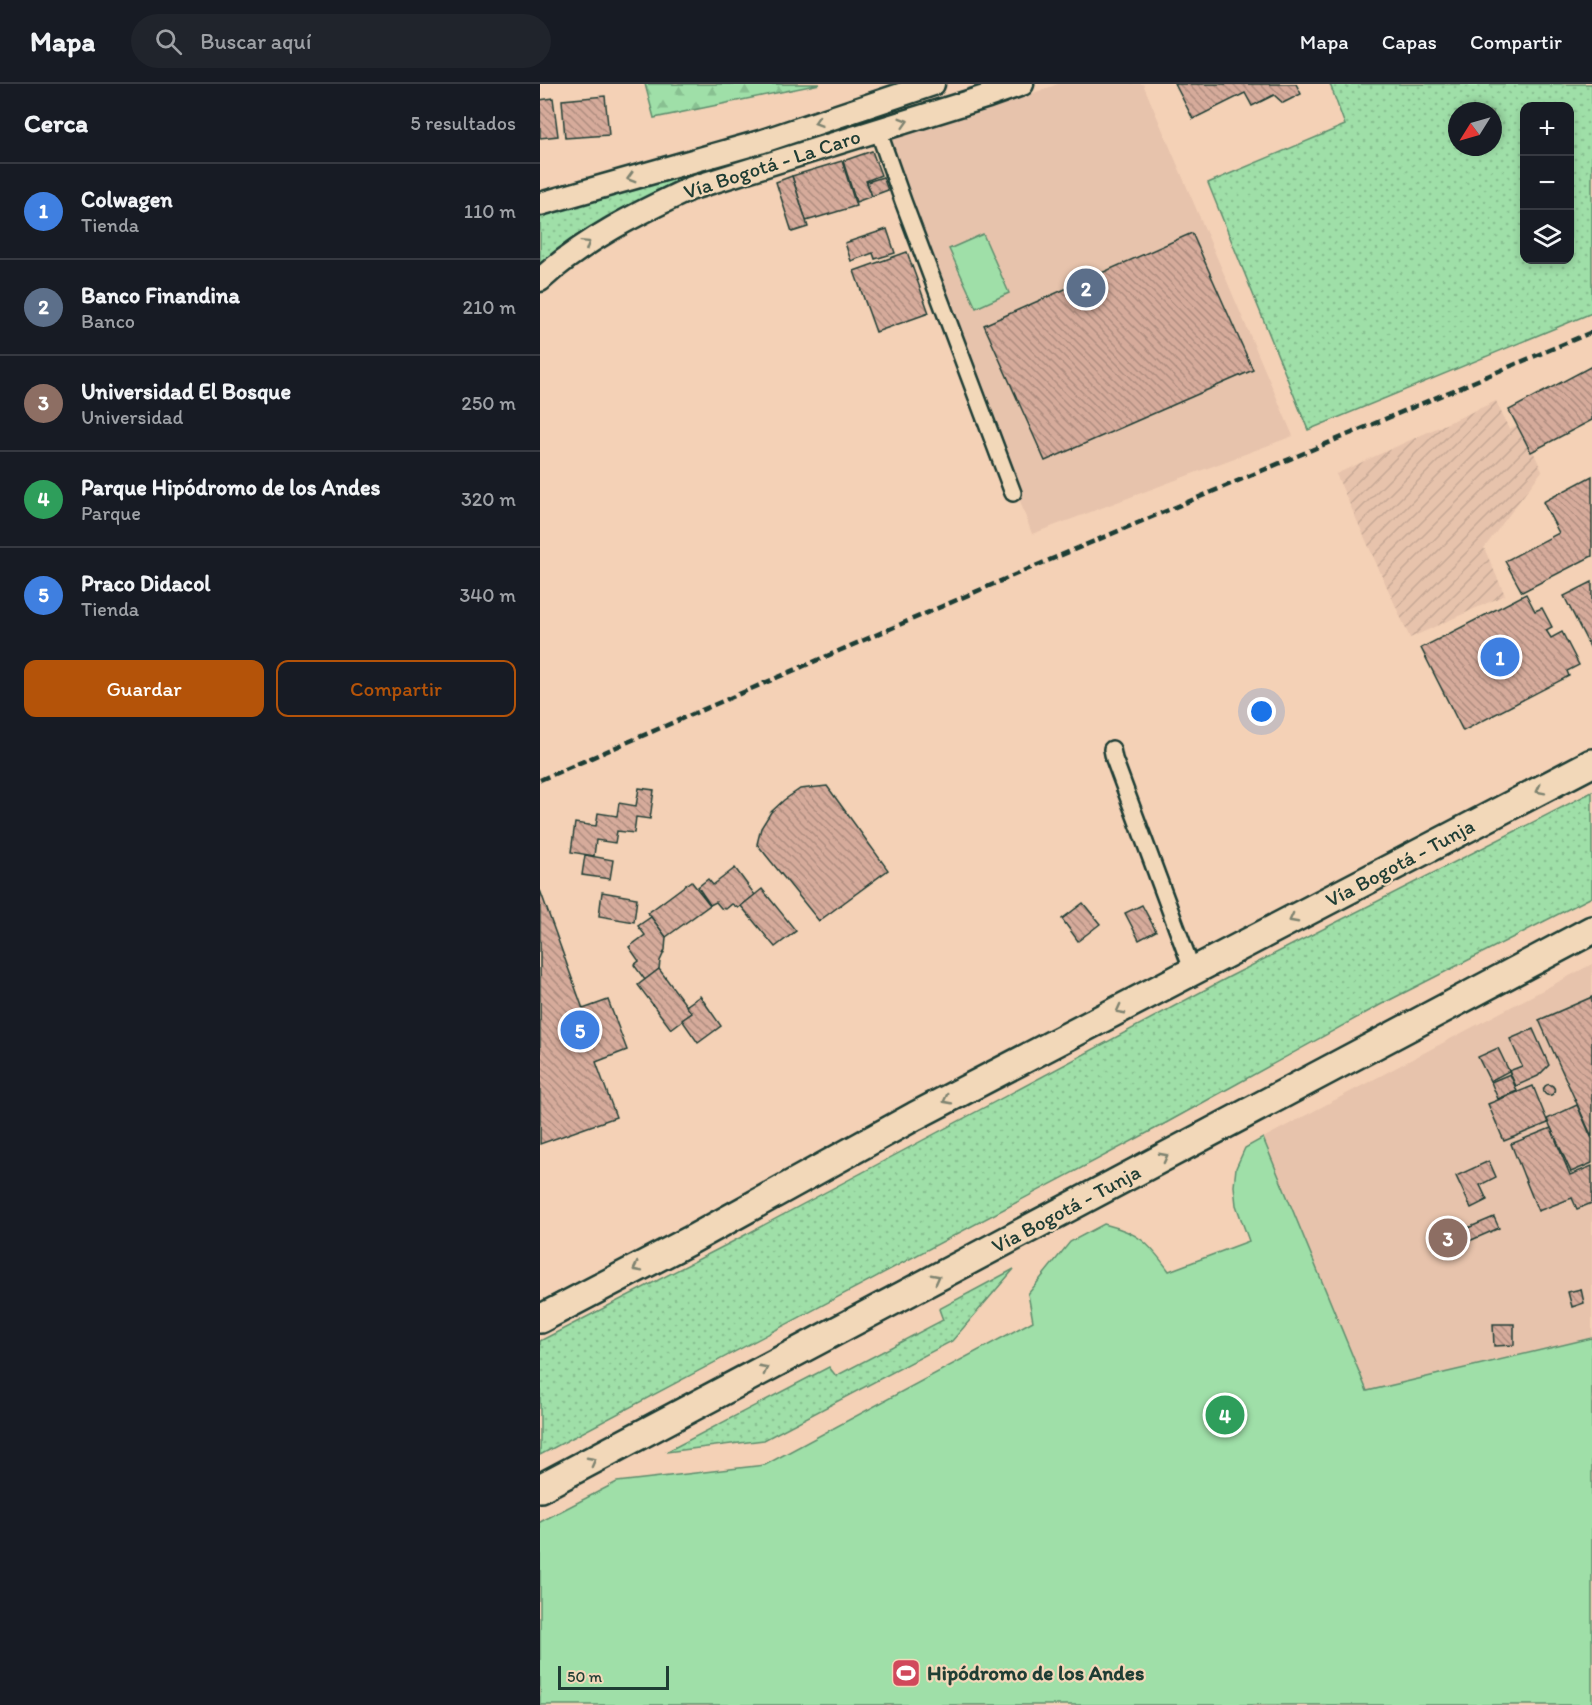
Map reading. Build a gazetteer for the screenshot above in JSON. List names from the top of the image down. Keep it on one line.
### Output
{"streets":{"highway":["Vía Bogotá - Tunja"],"main road":["Vía Bogotá - La Caro"]},"places":{"sports":["Hipódromo de los Andes"]},"scale_bar":"50 m","north":"bottom left","page":{"header":"Mapa","search":"Buscar aquí","nav":["Mapa","Capas","Compartir"],"heading":["Cerca","5 resultados"],"map_buttons":["+","−"],"list":[{"mark":"1","name":"Colwagen","note":"Tienda","value":"110 m"},{"mark":"2","name":"Banco Finandina","note":"Banco","value":"210 m"},{"mark":"3","name":"Universidad El Bosque","note":"Universidad","value":"250 m"},{"mark":"4","name":"Parque Hipódromo de los Andes","note":"Parque","value":"320 m"},{"mark":"5","name":"Praco Didacol","note":"Tienda","value":"340 m"}],"pins":["2","1","5","3","4"],"buttons":["Guardar","Compartir"],"scale":"50 m"}}
